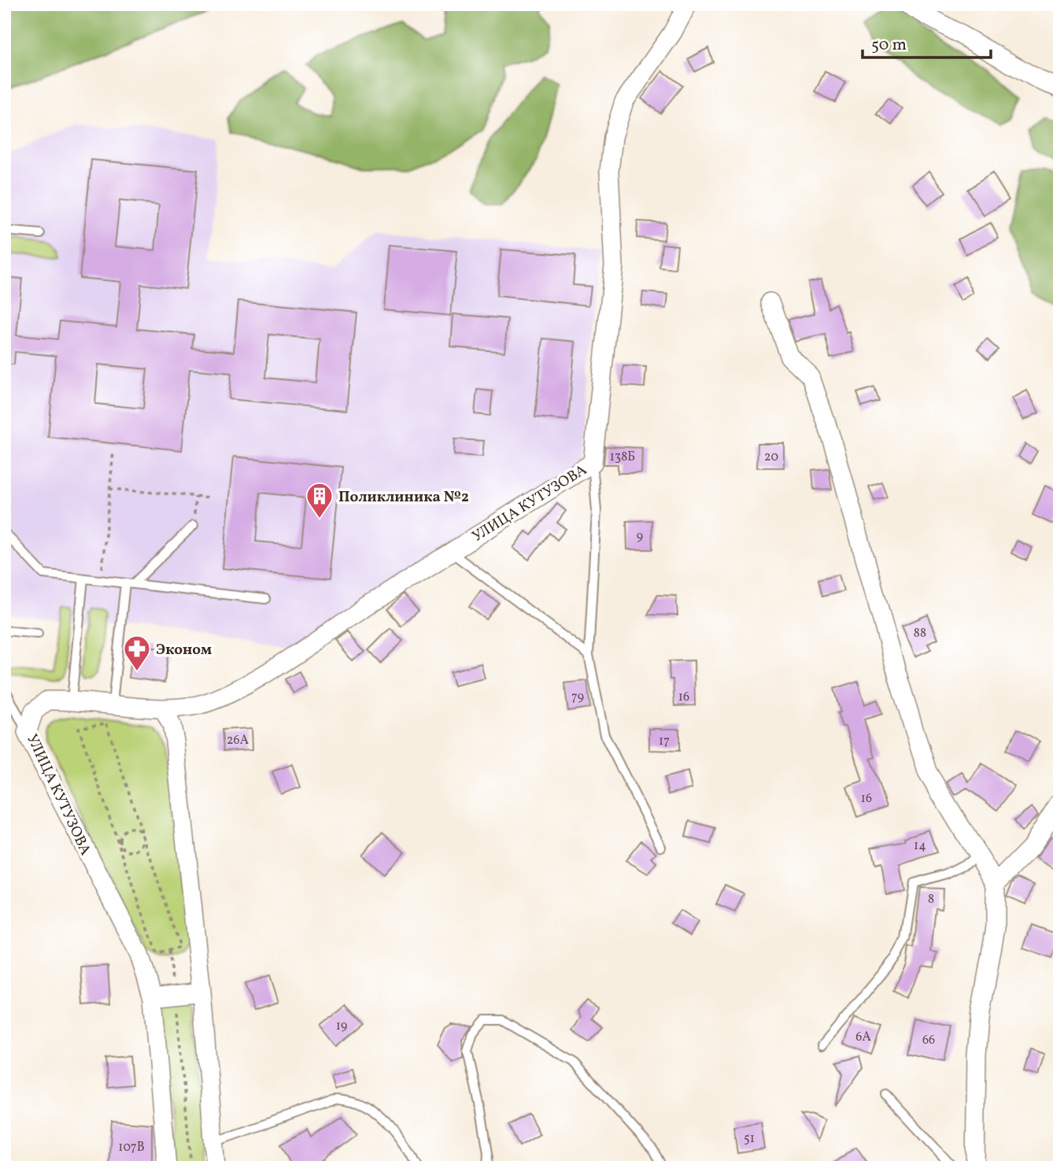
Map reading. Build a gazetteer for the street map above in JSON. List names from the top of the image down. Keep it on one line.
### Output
{"streets":{"street":["УЛИЦА КУТУЗОВА"]},"places":{"building":["Поликлиника №2"],"pharmacy":["Эконом"]},"house_numbers":["138Б","20","9","88","79","16","26А","17","16","14","8","19","6А","66","51","107В"],"scale_bar":"50 m"}
